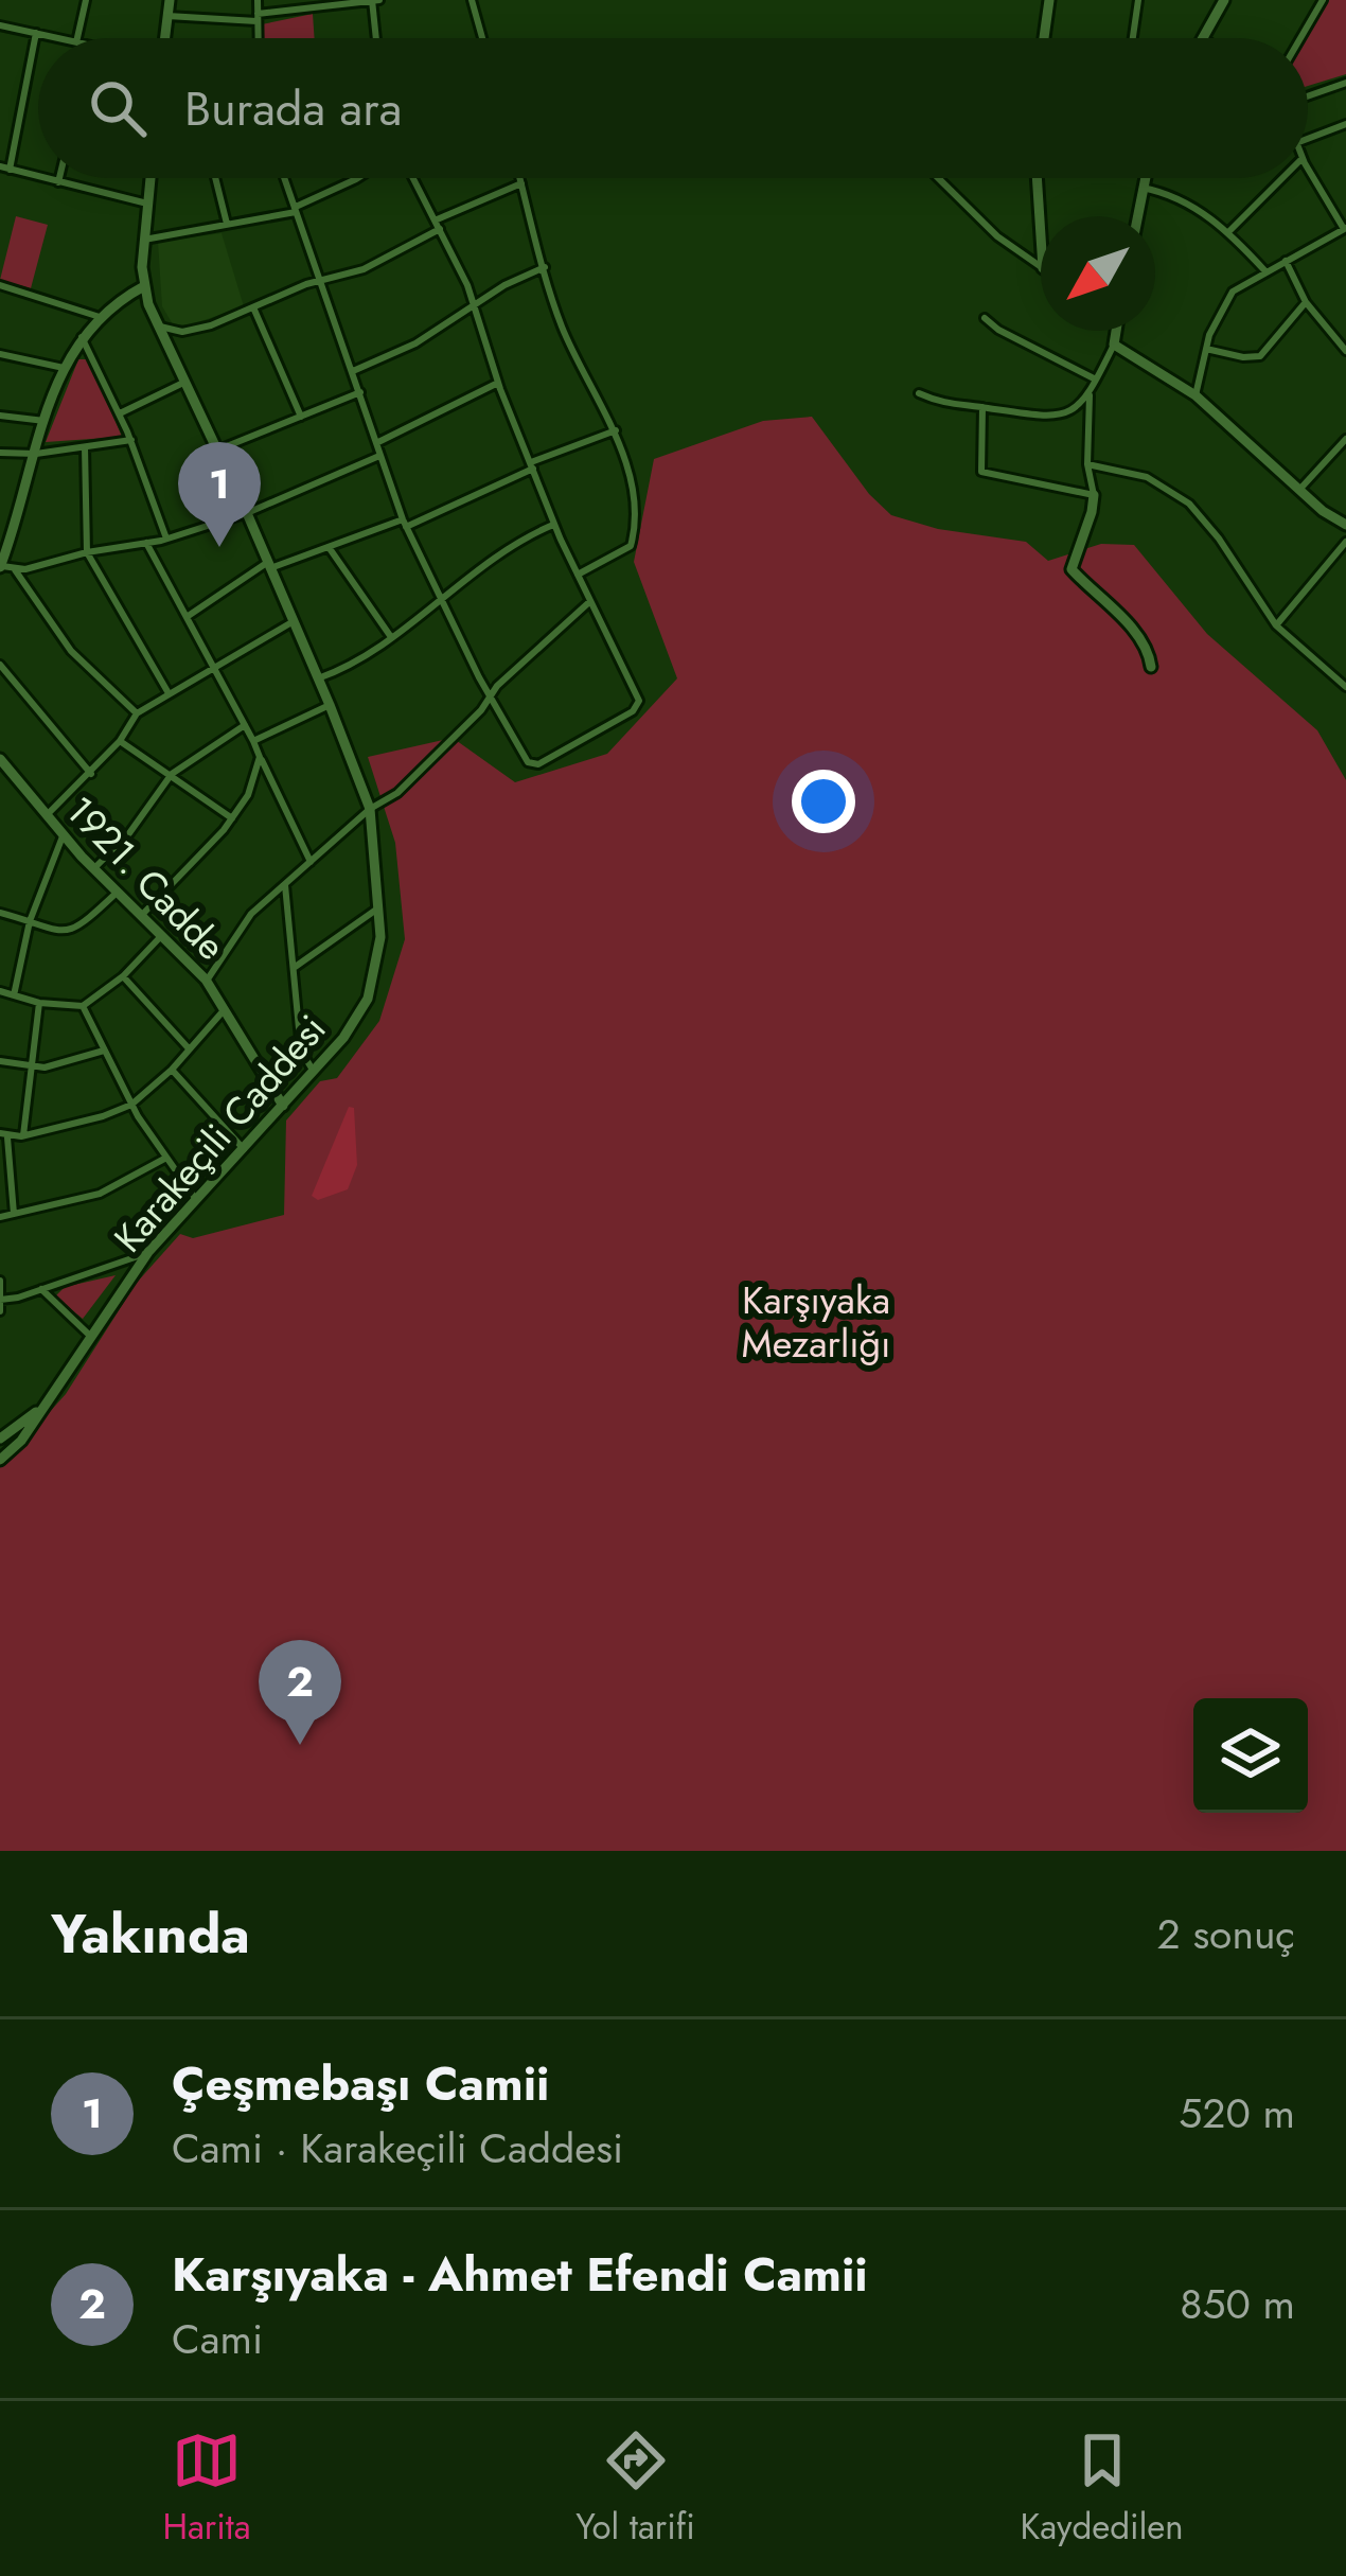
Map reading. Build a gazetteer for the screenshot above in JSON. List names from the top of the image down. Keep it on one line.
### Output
{"streets":{"main road":["1921. Cadde","Karakeçili Caddesi"]},"crossings":[["1921. Cadde","Karakeçili Caddesi"]],"parks":["Karşıyaka Mezarlığı"],"north":"bottom left","page":{"search":"Burada ara","pins":["1","2"],"heading":["Yakında","2 sonuç"],"list":[{"mark":"1","name":"Çeşmebaşı Camii","note":"Cami · Karakeçili Caddesi","value":"520 m"},{"mark":"2","name":"Karşıyaka - Ahmet Efendi Camii","note":"Cami","value":"850 m"}],"nav":["Harita","Yol tarifi","Kaydedilen"]}}
